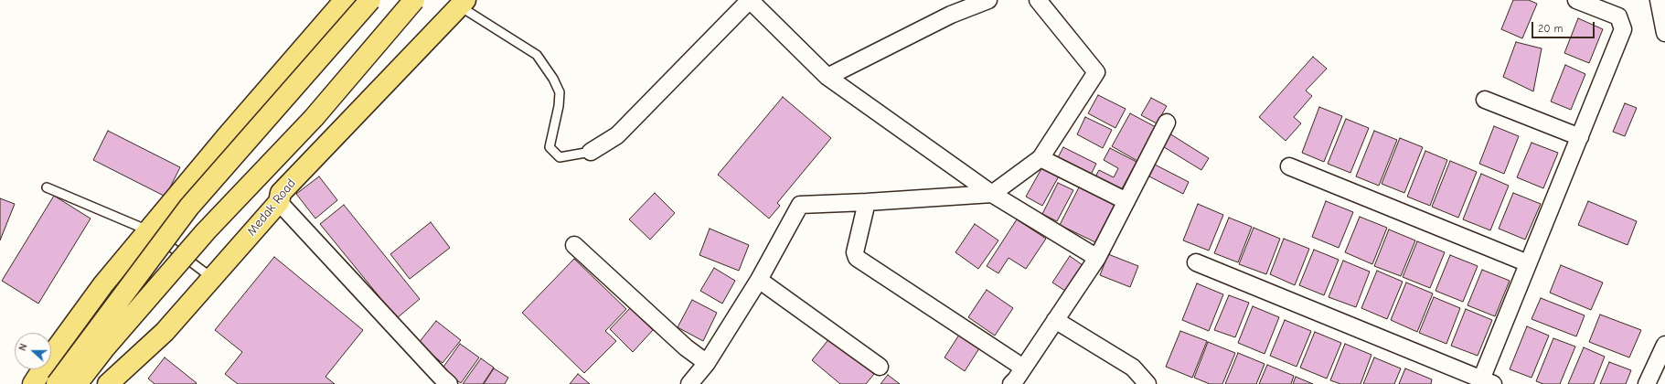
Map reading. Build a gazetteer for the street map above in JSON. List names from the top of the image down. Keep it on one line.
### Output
{"streets":{"main road":["Medak Road"]},"scale_bar":"20 m","north":"left"}
